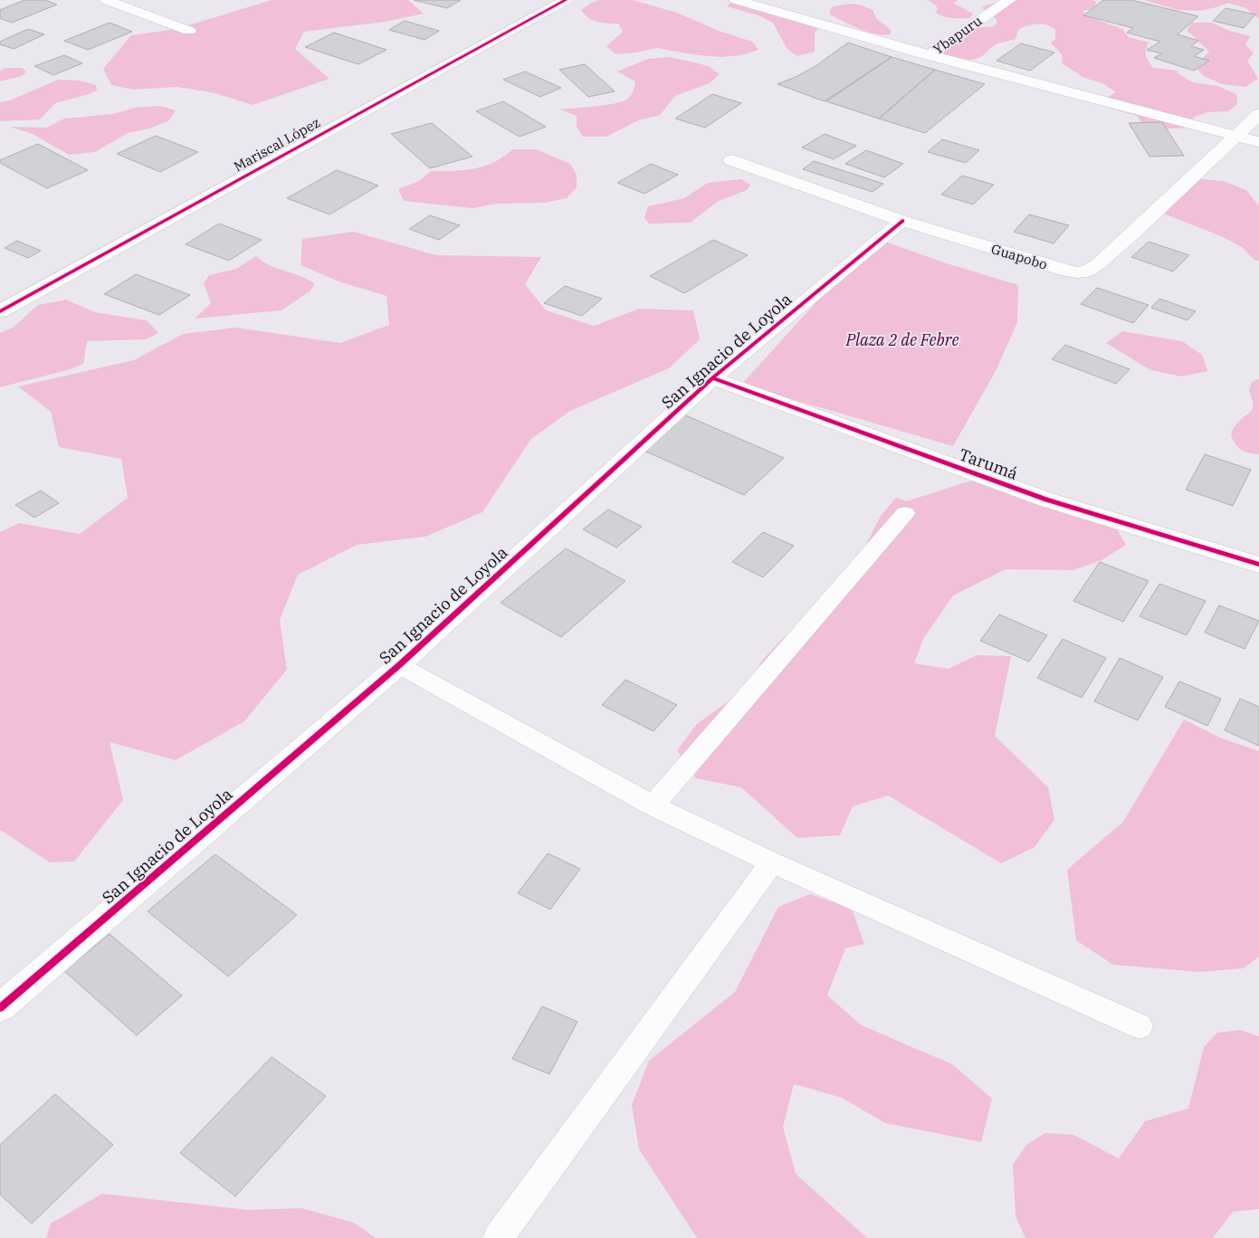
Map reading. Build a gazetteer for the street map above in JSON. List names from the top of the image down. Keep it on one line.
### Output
{"streets":{"street":["Ybapuru","Mariscal López","Guapobo","San Ignacio de Loyola","Tarumá"]},"crossings":[["Guapobo","San Ignacio de Loyola"],["San Ignacio de Loyola","Tarumá"]],"parks":["Plaza 2 de Febre"]}
